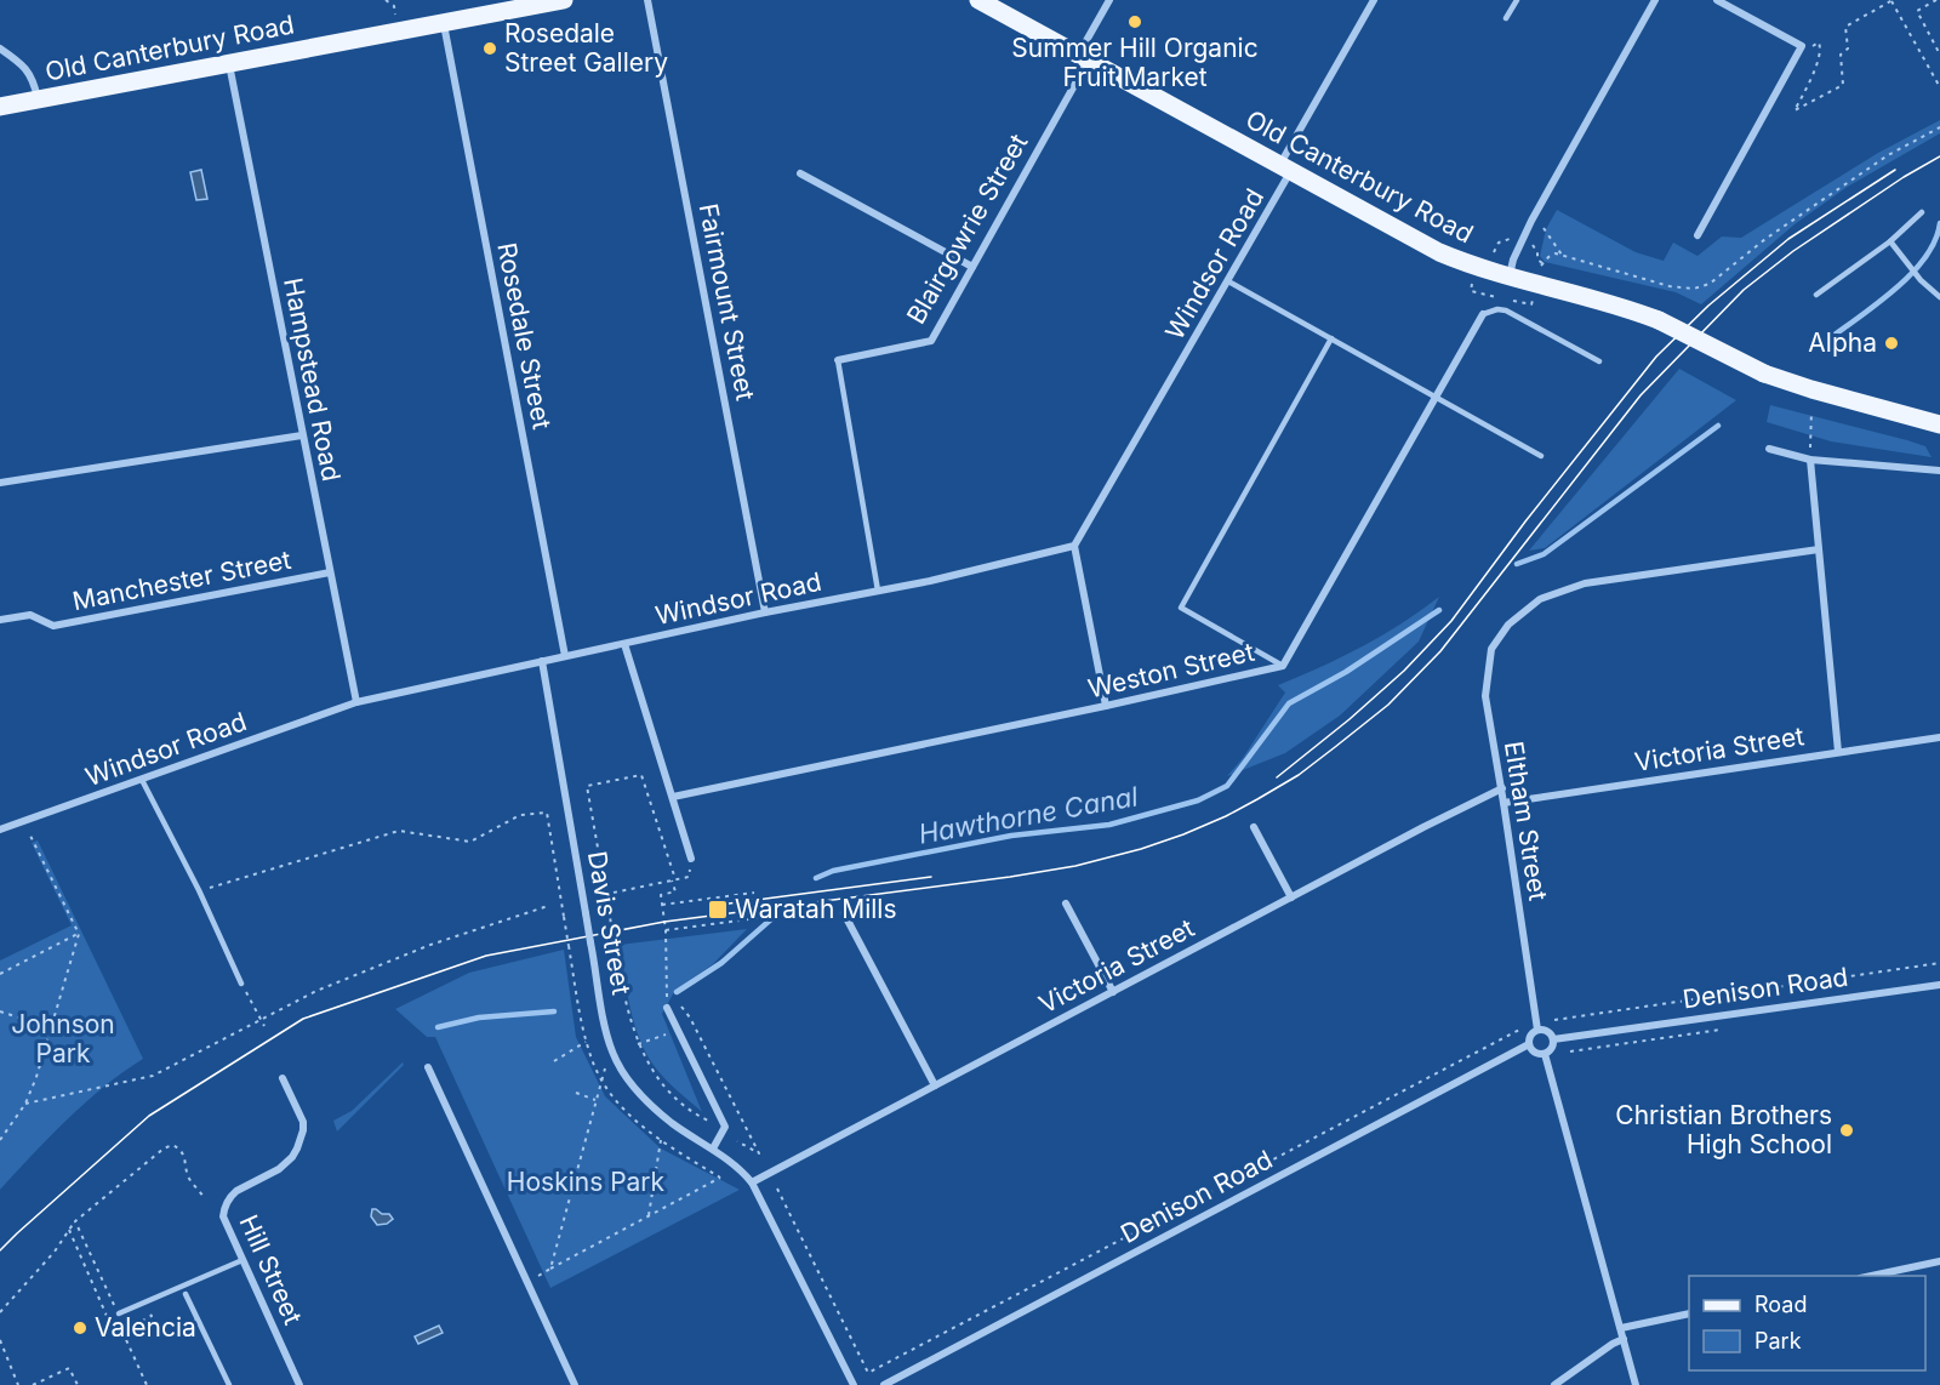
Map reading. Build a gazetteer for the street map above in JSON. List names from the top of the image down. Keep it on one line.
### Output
{"streets":{"main road":["Old Canterbury Road"],"street":["Blairgowrie Street","Windsor Road","Fairmount Street","Rosedale Street","Hampstead Road","Manchester Street","Weston Street","Victoria Street","Eltham Street","Davis Street","Denison Road","Hill Street"]},"crossings":[["Old Canterbury Road","Blairgowrie Street"],["Old Canterbury Road","Windsor Road"],["Old Canterbury Road","Rosedale Street"],["Old Canterbury Road","Hampstead Road"],["Windsor Road","Fairmount Street"],["Windsor Road","Rosedale Street"],["Windsor Road","Hampstead Road"],["Windsor Road","Davis Street"],["Hampstead Road","Manchester Street"],["Victoria Street","Eltham Street"],["Victoria Street","Davis Street"],["Eltham Street","Denison Road"]],"water":["Hawthorne Canal"],"parks":["Johnson Park","Hoskins Park"],"places":{"other":["Summer Hill Organic Fruit Market","Rosedale Street Gallery","Alpha","Christian Brothers High School","Valencia"],"transit":["Waratah Mills"]},"legend":["Road","Park"]}
